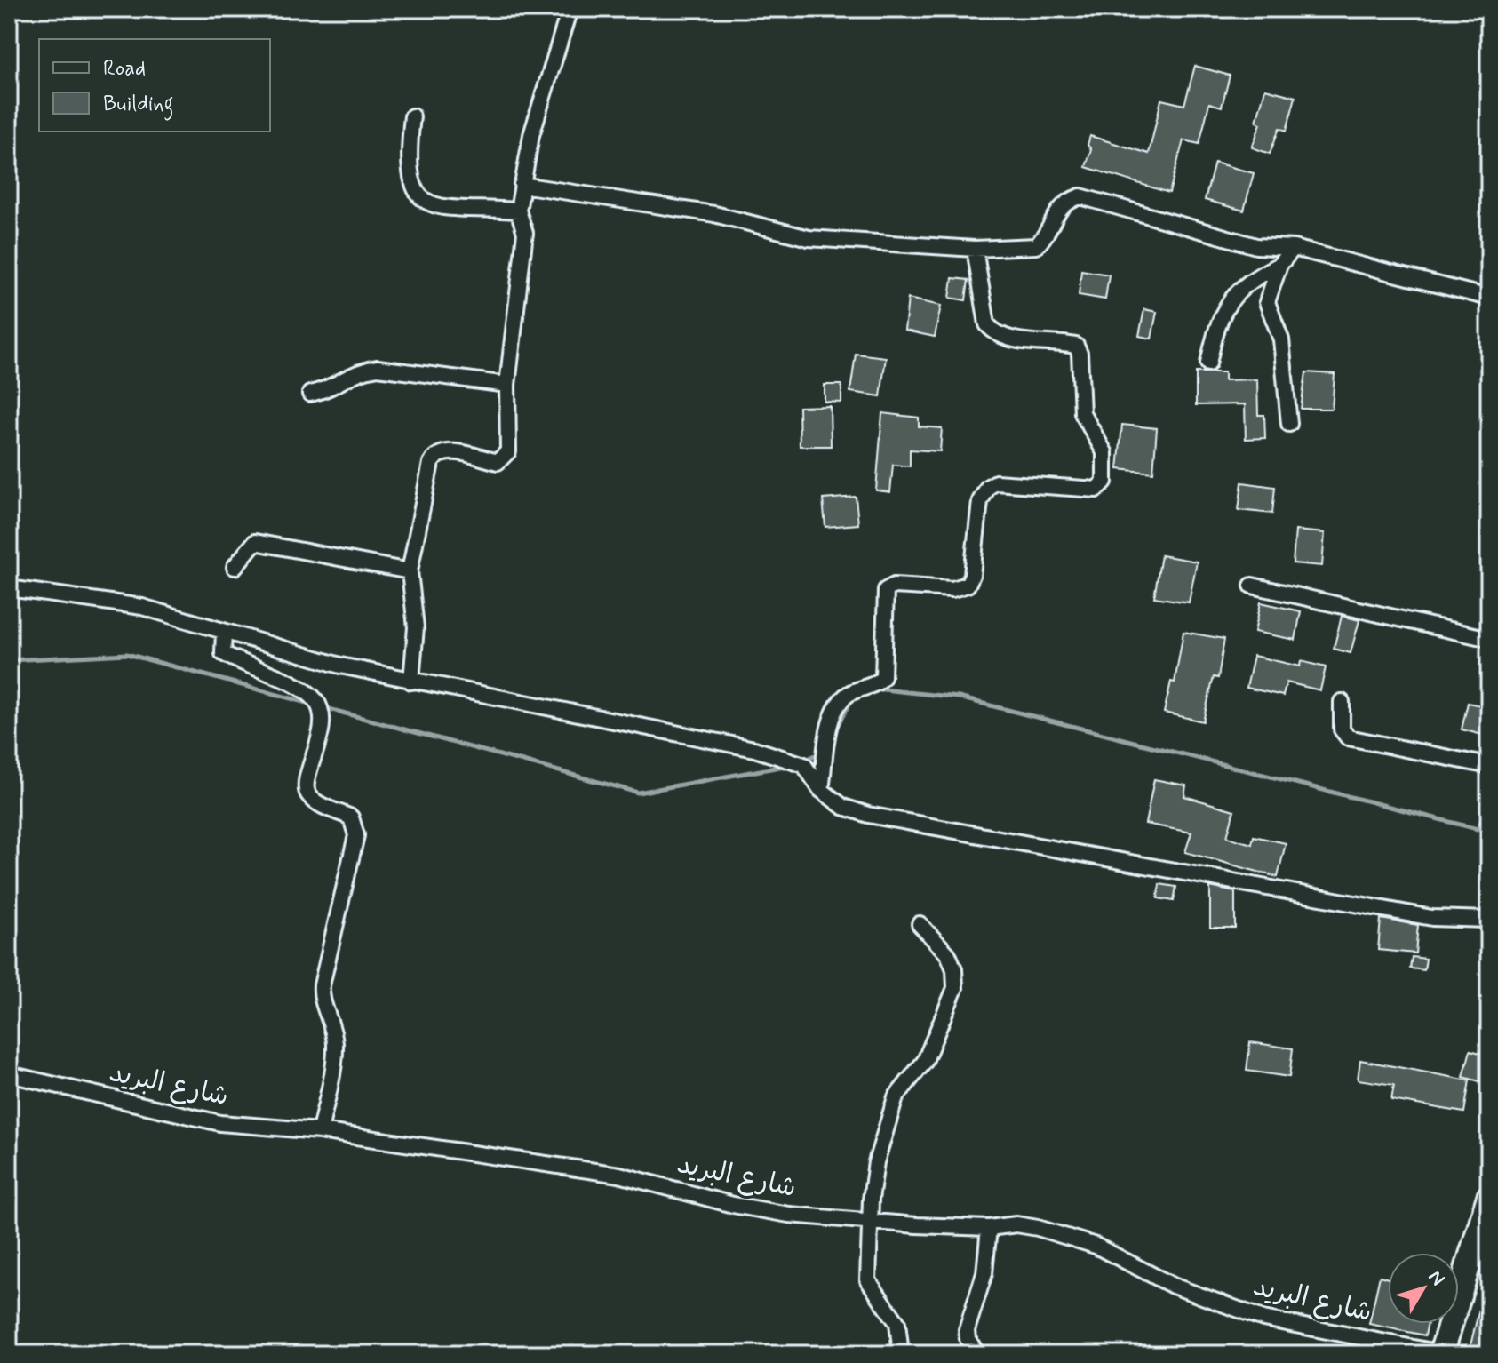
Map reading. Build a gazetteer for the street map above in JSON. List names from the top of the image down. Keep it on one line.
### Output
{"streets":{"street":["شارع البريد"]},"legend":["Road","Building"],"north":"top right"}
